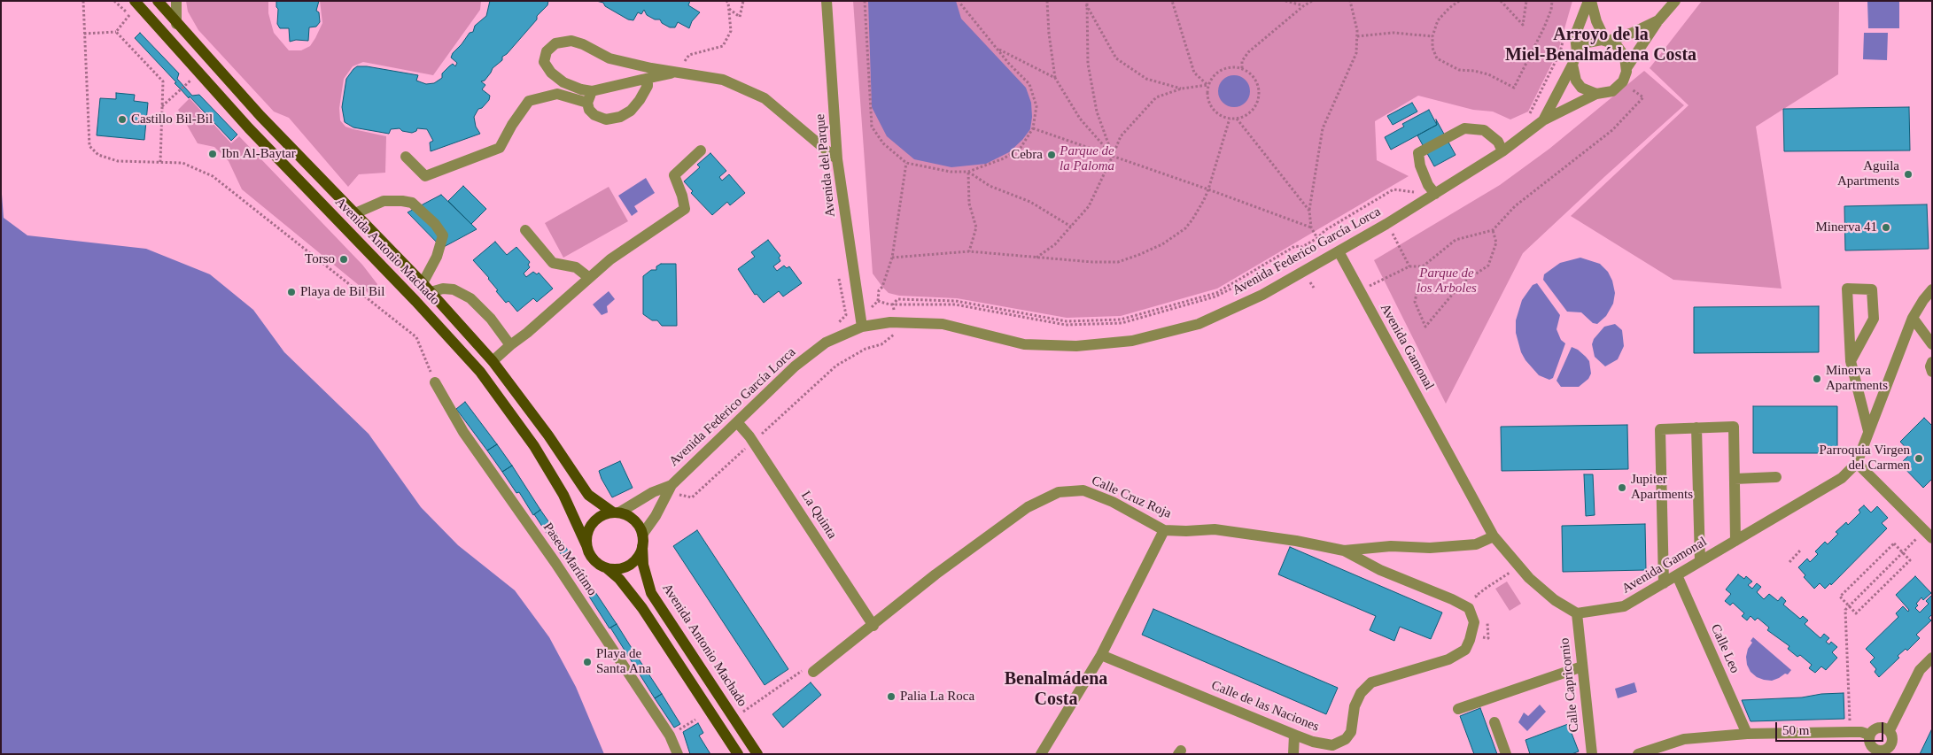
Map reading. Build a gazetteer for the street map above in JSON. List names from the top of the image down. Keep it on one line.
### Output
{"streets":{"main road":["Avenida Antonio Machado"],"street":["Avenida del Parque","Avenida Federico García Lorca","Avenida Gamonal","Calle Cruz Roja","La Quinta","Paseo Marítimo","Calle Leo","Calle Capricornio","Calle de las Naciones"]},"crossings":[["Avenida del Parque","Avenida Federico García Lorca"],["Avenida Federico García Lorca","Avenida Gamonal"],["Avenida Federico García Lorca","La Quinta"],["Avenida Gamonal","Calle Cruz Roja"],["Avenida Gamonal","Calle Leo"],["Avenida Gamonal","Calle Capricornio"],["Calle Cruz Roja","La Quinta"],["Calle Cruz Roja","Calle de las Naciones"]],"districts":["Arroyo de la Miel-Benalmádena Costa","Benalmádena Costa"],"parks":["Parque de la Paloma","Parque de los Arboles"],"places":["Castillo Bil-Bil","Ibn Al-Baytar","Cebra","Aguila Apartments","Minerva 41","Torso","Playa de Bil Bil","Minerva Apartments","Parroquia Virgen del Carmen","Jupiter Apartments","Playa de Santa Ana","Palia La Roca"],"scale_bar":"50 m"}
